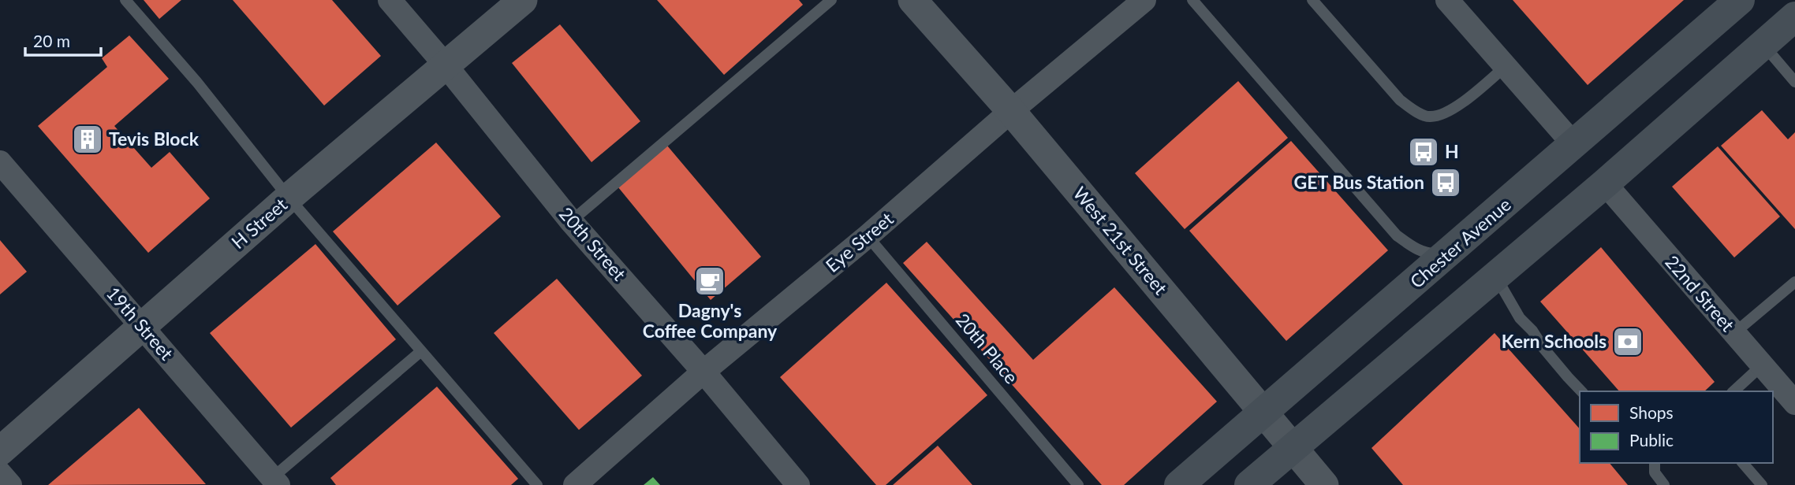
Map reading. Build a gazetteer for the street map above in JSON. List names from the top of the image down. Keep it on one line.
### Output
{"streets":{"main road":["Chester Avenue"],"street":["H Street","West 21st Street","Eye Street","20th Street","22nd Street","19th Street"],"lane":["20th Place"]},"crossings":[["H Street","20th Street"],["H Street","19th Street"],["West 21st Street","Eye Street"],["West 21st Street","Chester Avenue"],["Eye Street","20th Street"],["Eye Street","20th Place"]],"places":{"building":["Tevis Block"],"bus stop":["H","GET Bus Station"],"cafe":["Dagny's Coffee Company"],"bank":["Kern Schools"]},"legend":["Shops","Public"],"scale_bar":"20 m"}
